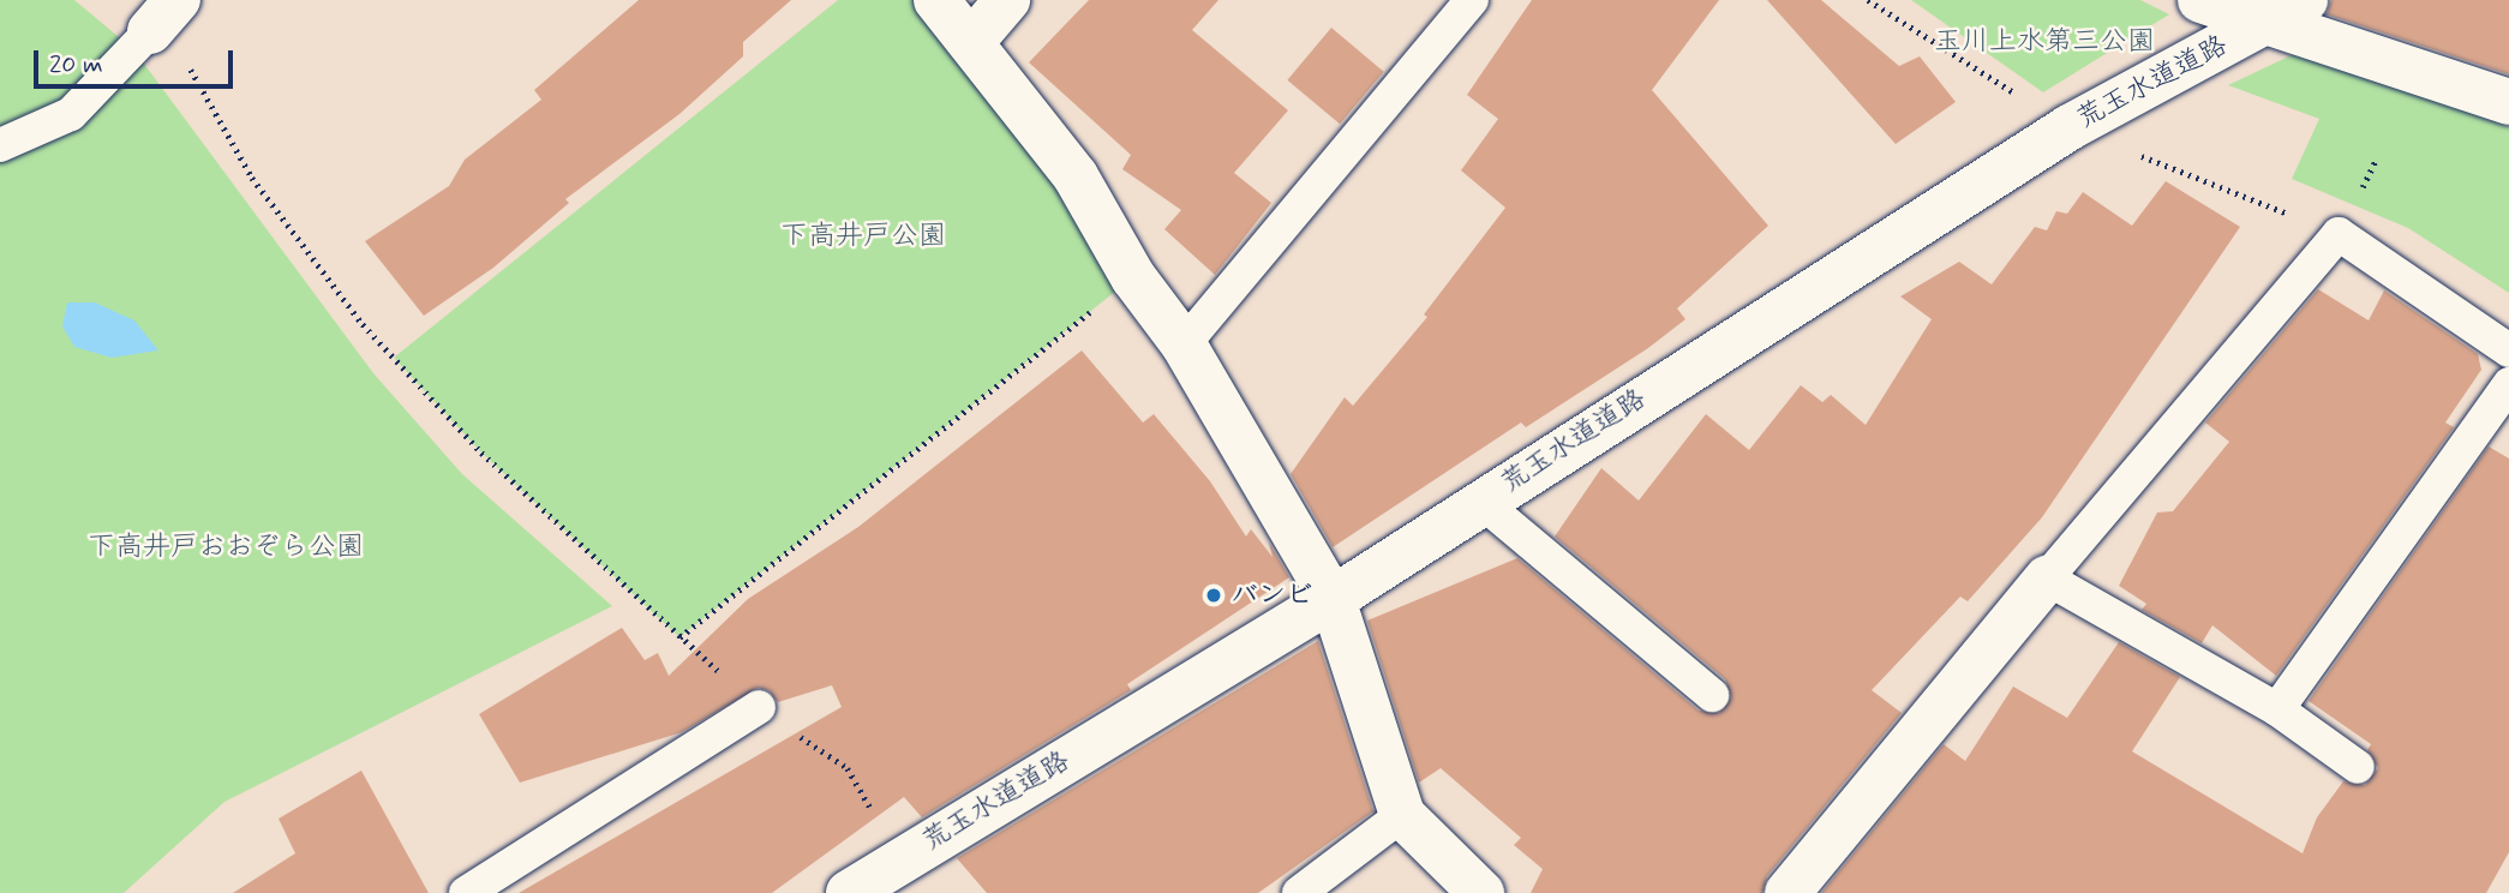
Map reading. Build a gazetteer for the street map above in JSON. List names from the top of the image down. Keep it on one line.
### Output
{"streets":{"street":["荒玉水道道路"]},"parks":["玉川上水第三公園","下高井戸公園","下高井戸おおぞら公園"],"places":["バンビ"],"scale_bar":"20 m"}
